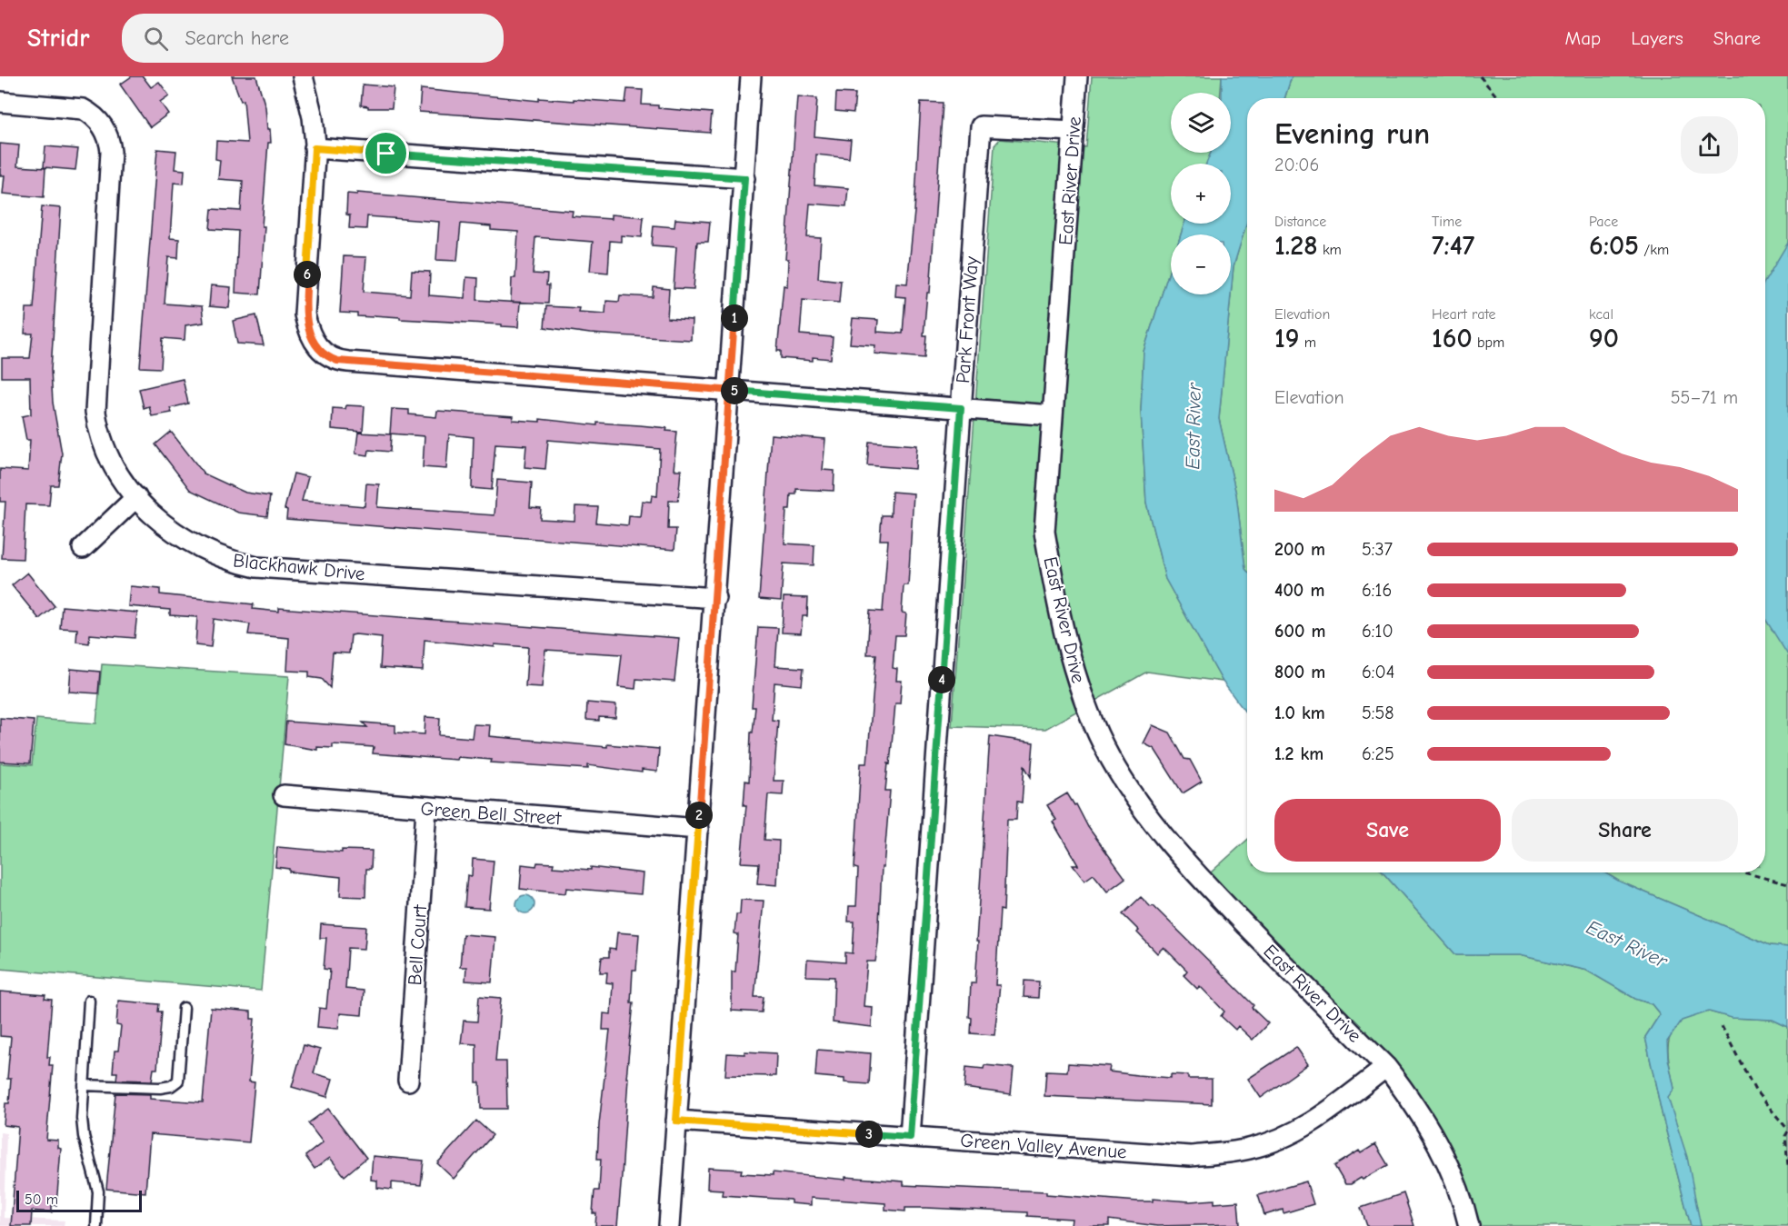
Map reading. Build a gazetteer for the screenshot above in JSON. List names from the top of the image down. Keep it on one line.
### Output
{"streets":{"street":["East River Drive","Park Front Way","Blackhawk Drive","Green Bell Street","Bell Court","Green Valley Avenue"]},"crossings":[["East River Drive","Park Front Way"],["East River Drive","Green Valley Avenue"],["Park Front Way","Green Valley Avenue"],["Green Bell Street","Bell Court"]],"water":["East River"],"scale_bar":"50 m","page":{"header":"Stridr","search":"Search here","nav":["Map","Layers","Share"],"map_buttons":["+","−"],"heading":["Evening run","20:06"],"stats":[["Distance","1.28 km"],["Time","7:47"],["Pace","6:05 /km"],["Elevation","19 m"],["Heart rate","160 bpm"],["kcal","90"]],"pins":["6","1","5","4","2","3"],"chart":["Elevation","55–71 m"],"list":[{"name":"200 m","note":"5:37"},{"name":"400 m","note":"6:16"},{"name":"600 m","note":"6:10"},{"name":"800 m","note":"6:04"},{"name":"1.0 km","note":"5:58"},{"name":"1.2 km","note":"6:25"}],"buttons":["Save","Share"],"scale":"50 m"}}
